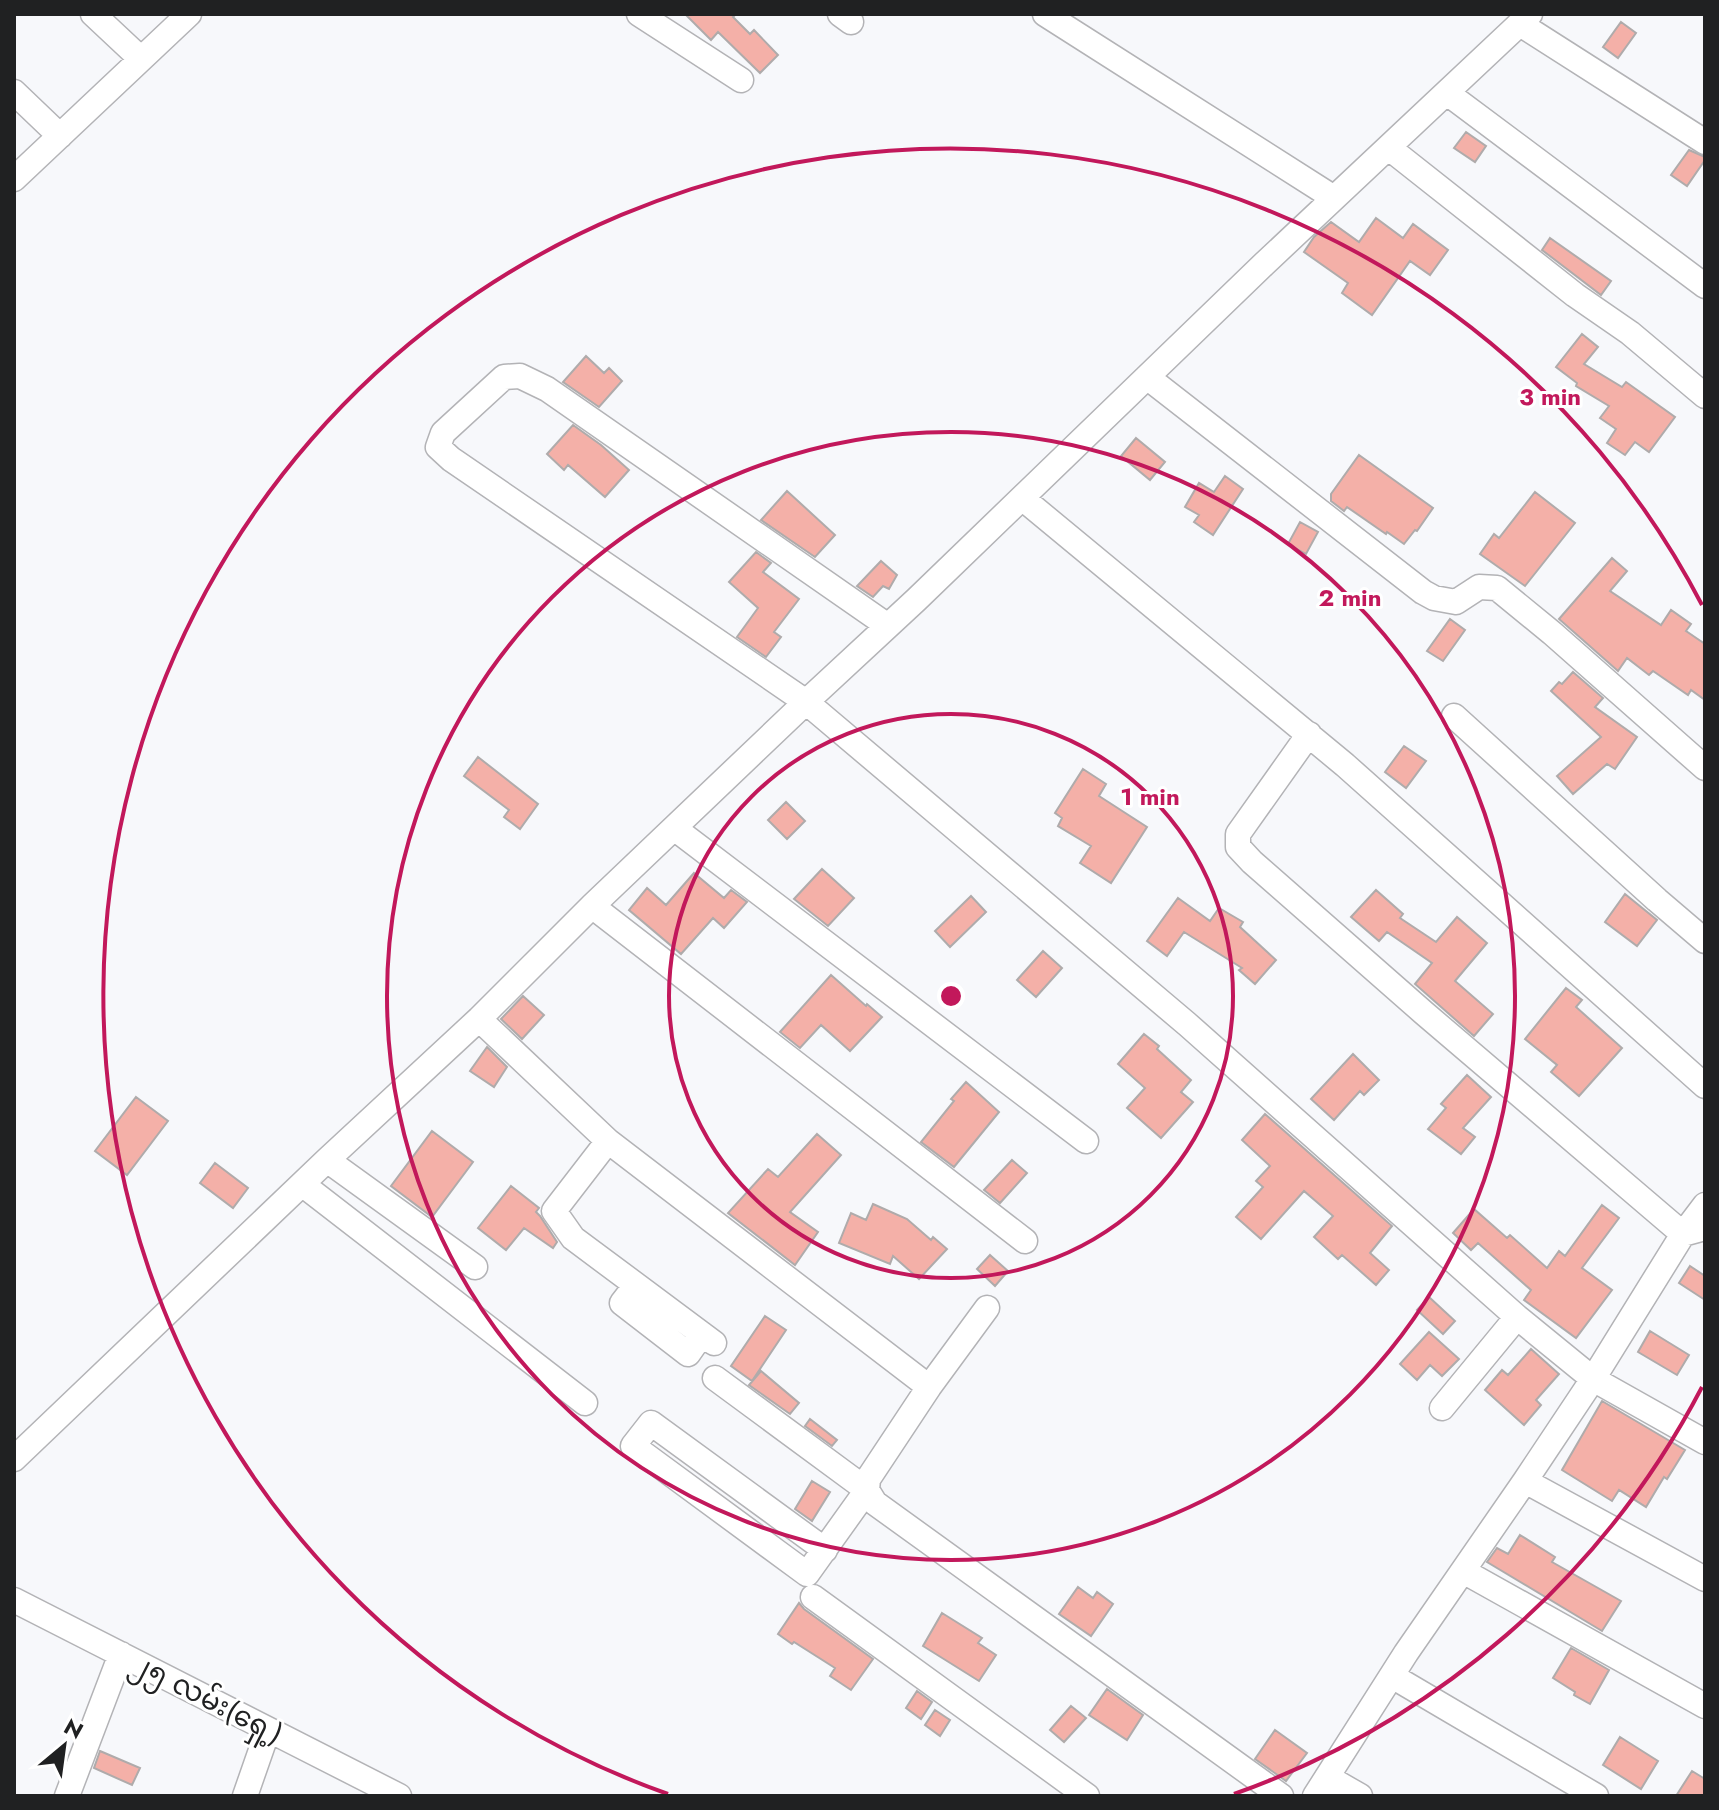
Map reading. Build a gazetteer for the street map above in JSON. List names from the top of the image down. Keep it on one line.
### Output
{"streets":{"street":["၂၅ လမ်း(ရှေ့)"]},"north":"top right","rings":["3 min","2 min","1 min"]}
